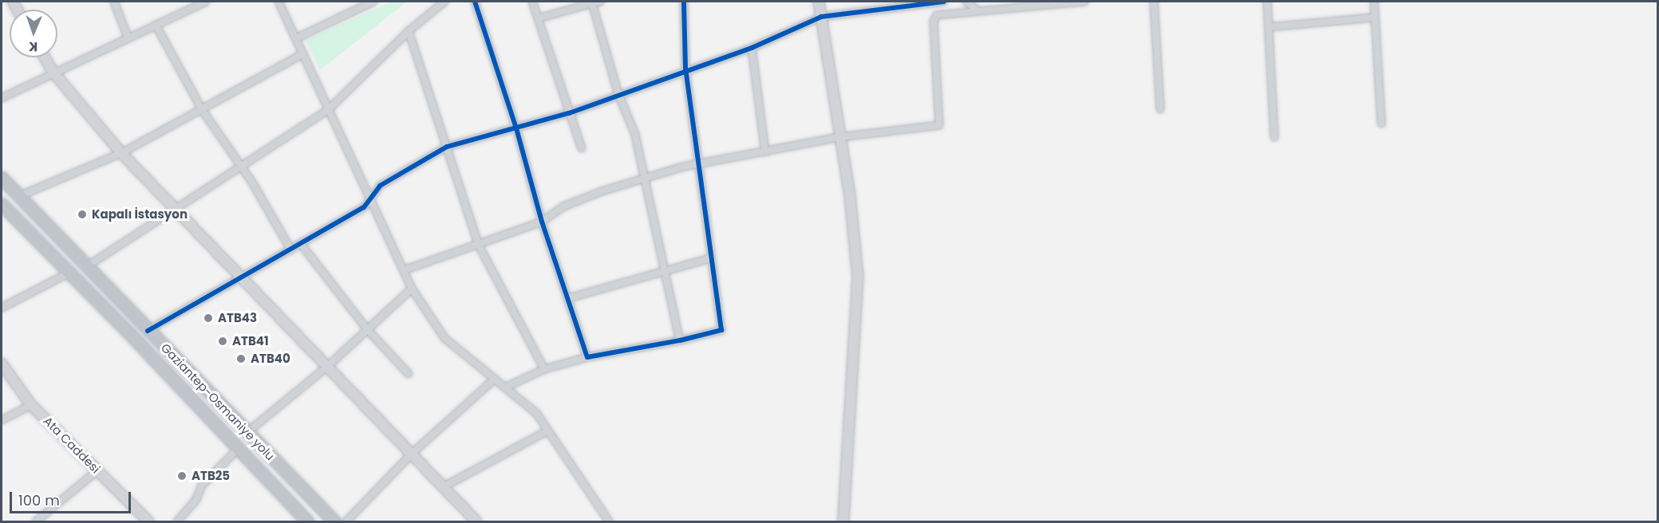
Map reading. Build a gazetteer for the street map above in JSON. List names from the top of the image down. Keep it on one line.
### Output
{"streets":{"highway":["Gaziantep-Osmaniye yolu"],"street":["Ata Caddesi"]},"places":["Kapalı İstasyon","ATB43","ATB41","ATB40","ATB25"],"scale_bar":"100 m","north":"bottom"}
